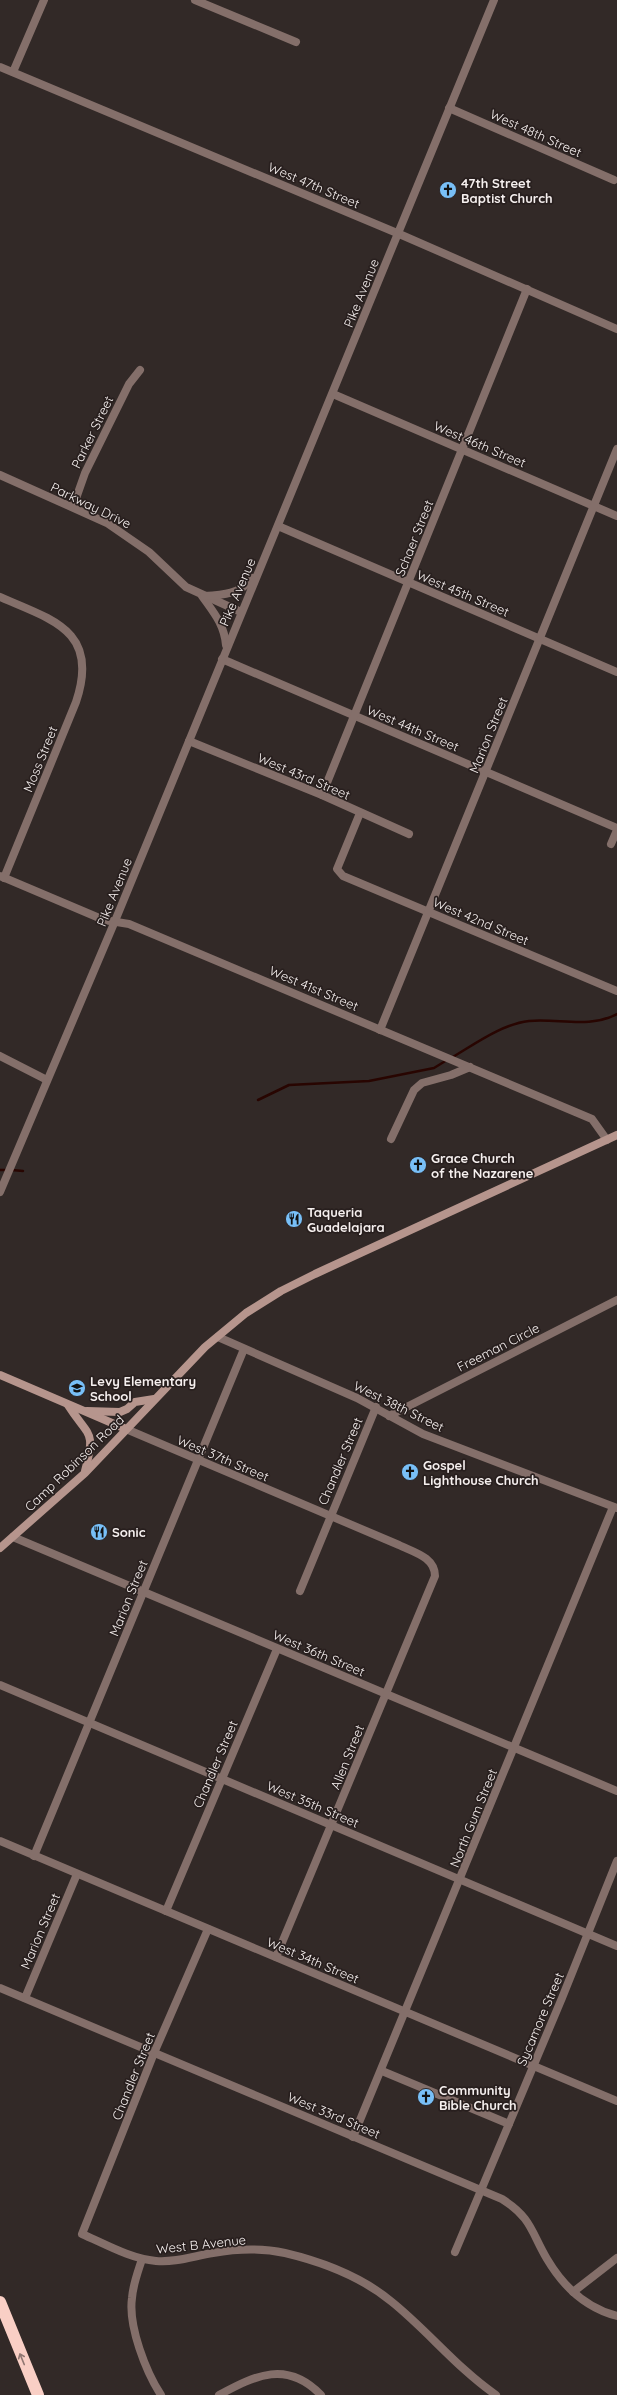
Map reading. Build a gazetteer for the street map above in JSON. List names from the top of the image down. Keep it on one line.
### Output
{"streets":{"main road":["West 37th Street","Camp Robinson Road"],"street":["West 48th Street","West 47th Street","Pike Avenue","Parker Street","West 46th Street","Parkway Drive","Schaer Street","West 45th Street","West 44th Street","Marion Street","Moss Street","West 43rd Street","West 42nd Street","West 41st Street","Freeman Circle","West 38th Street","Chandler Street","West 36th Street","Allen Street","West 35th Street","North Gum Street","West 34th Street","Sycamore Street","West 33rd Street","West B Avenue"]},"crossings":[["West 48th Street","Pike Avenue"],["West 47th Street","Pike Avenue"],["West 47th Street","Schaer Street"],["Pike Avenue","West 46th Street"],["Pike Avenue","Parkway Drive"],["Pike Avenue","West 45th Street"],["Pike Avenue","West 44th Street"],["Pike Avenue","West 43rd Street"],["Pike Avenue","West 41st Street"],["Parker Street","Parkway Drive"],["West 46th Street","Schaer Street"],["West 46th Street","Marion Street"],["Schaer Street","West 45th Street"],["Schaer Street","West 44th Street"],["Schaer Street","West 43rd Street"],["West 45th Street","Marion Street"],["West 44th Street","Marion Street"],["Marion Street","West 42nd Street"],["Marion Street","West 41st Street"],["Marion Street","West 38th Street"],["Marion Street","West 37th Street"],["Marion Street","West 36th Street"],["Marion Street","West 35th Street"],["Marion Street","West 34th Street"],["Marion Street","West 33rd Street"],["Moss Street","West 41st Street"],["West 43rd Street","West 42nd Street"],["West 41st Street","Camp Robinson Road"],["Freeman Circle","West 38th Street"],["West 38th Street","Chandler Street"],["West 38th Street","Camp Robinson Road"],["West 38th Street","North Gum Street"],["West 37th Street","Chandler Street"],["West 37th Street","Camp Robinson Road"],["West 37th Street","Allen Street"],["Chandler Street","West 36th Street"],["Chandler Street","West 35th Street"],["Chandler Street","West 34th Street"],["Chandler Street","West 33rd Street"],["Chandler Street","West B Avenue"],["Camp Robinson Road","West 36th Street"],["West 36th Street","Allen Street"],["West 36th Street","North Gum Street"],["Allen Street","West 35th Street"],["Allen Street","West 34th Street"],["West 35th Street","North Gum Street"],["West 35th Street","Sycamore Street"],["North Gum Street","West 34th Street"],["North Gum Street","West 33rd Street"],["West 34th Street","Sycamore Street"],["Sycamore Street","West 33rd Street"]],"places":{"church":["47th Street Baptist Church","Grace Church of the Nazarene","Gospel Lighthouse Church","Community Bible Church"],"restaurant":["Taqueria Guadelajara","Sonic"],"school or university":["Levy Elementary School"]}}
